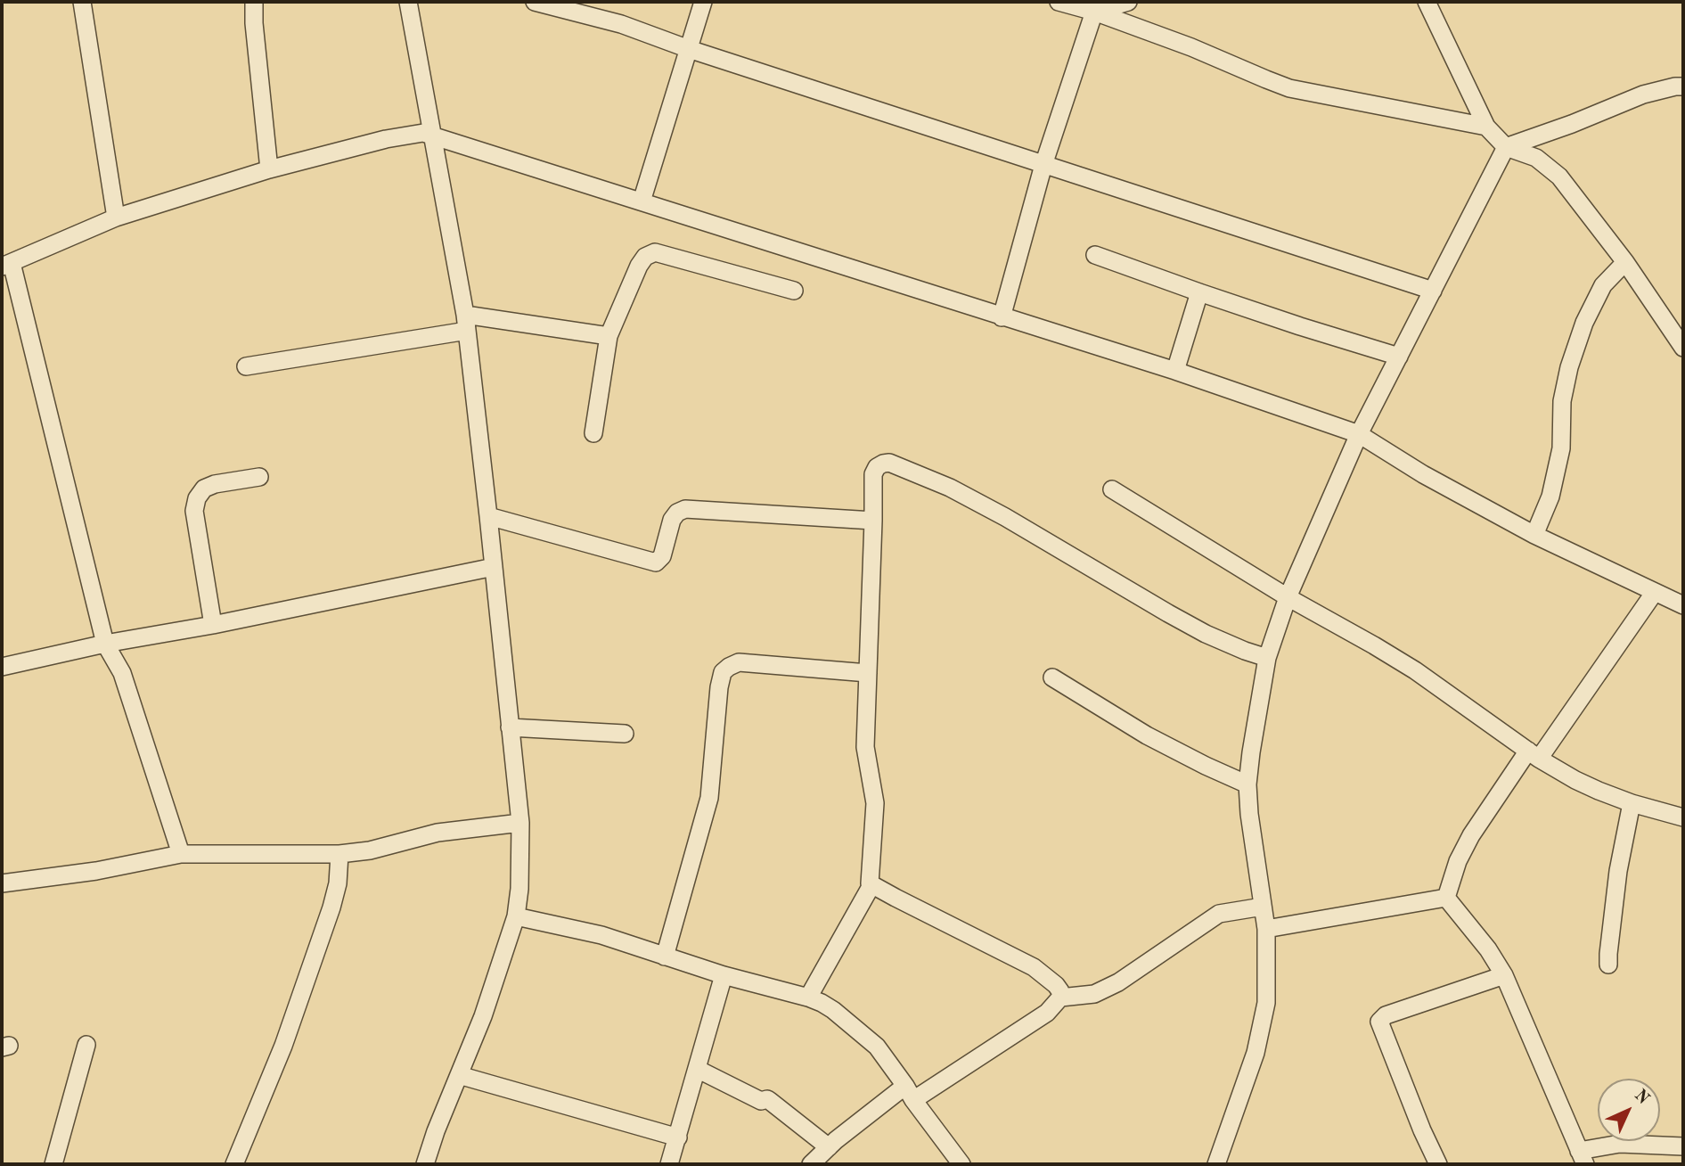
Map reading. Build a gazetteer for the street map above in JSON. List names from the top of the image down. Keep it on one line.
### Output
{"north":"top right"}
